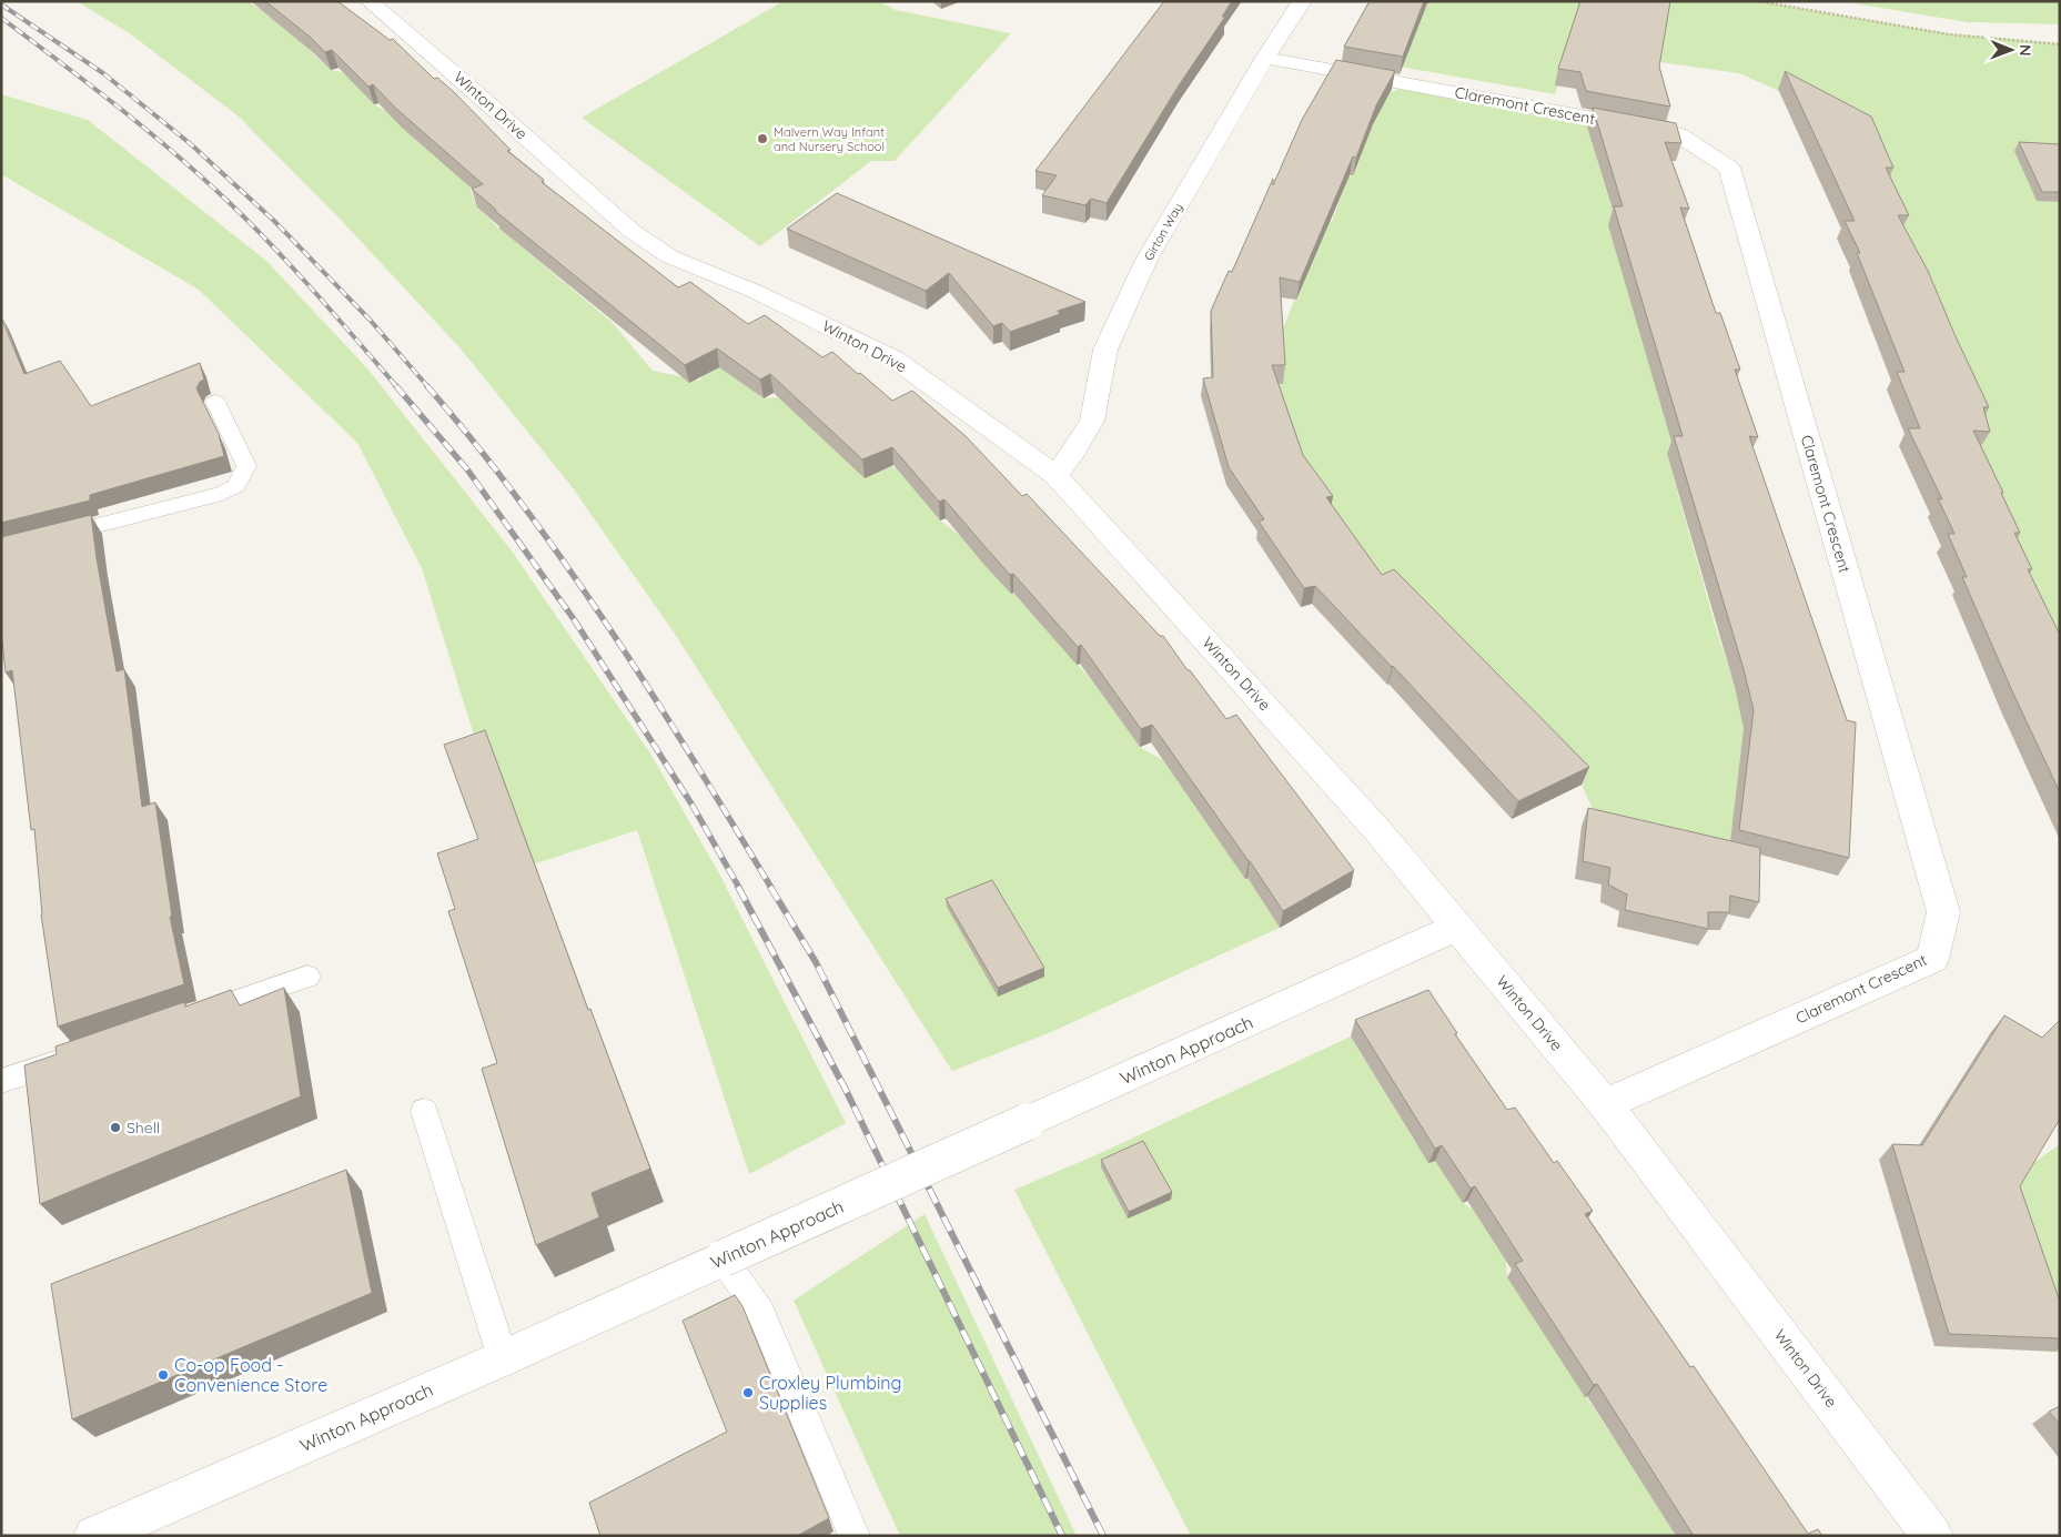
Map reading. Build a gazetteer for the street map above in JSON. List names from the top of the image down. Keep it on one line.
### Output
{"streets":{"street":["Winton Drive","Claremont Crescent","Girton Way","Winton Approach"]},"crossings":[["Winton Drive","Claremont Crescent"],["Winton Drive","Girton Way"],["Winton Drive","Winton Approach"],["Claremont Crescent","Girton Way"]],"places":["Malvern Way Infant and Nursery School","Shell","Co-op Food - Convenience Store","Croxley Plumbing Supplies"],"north":"right"}
